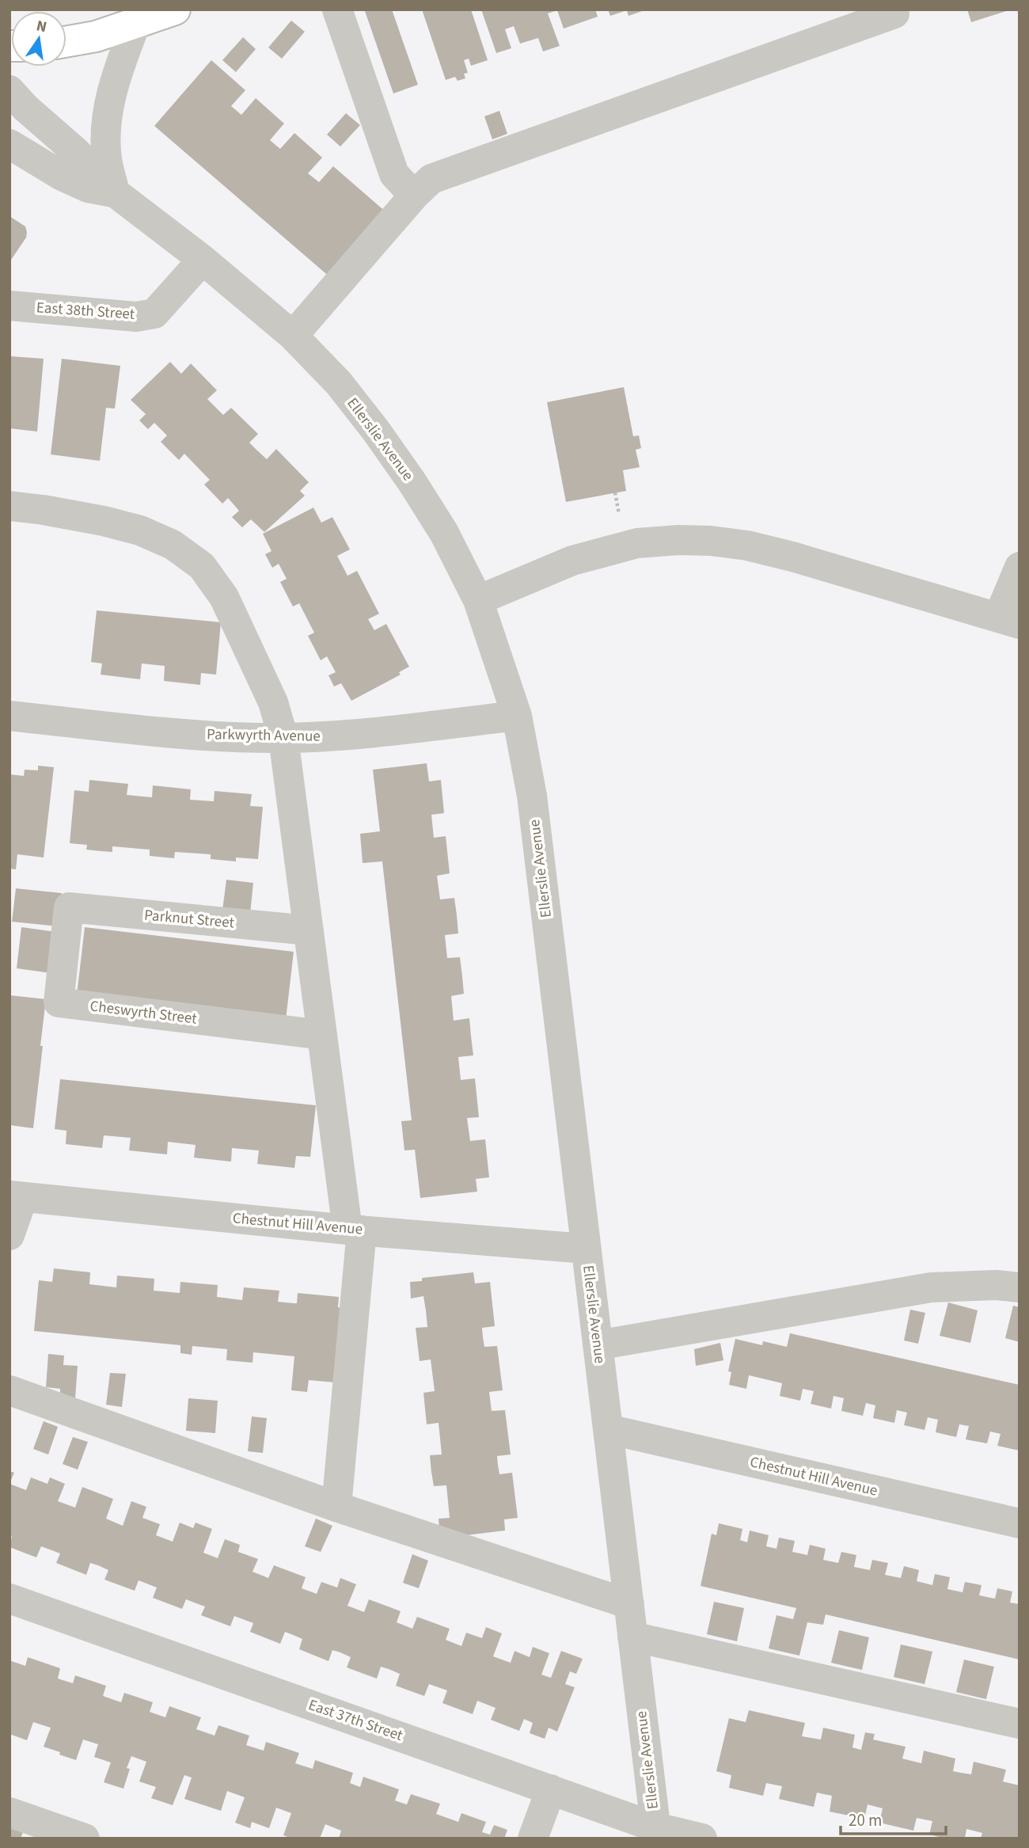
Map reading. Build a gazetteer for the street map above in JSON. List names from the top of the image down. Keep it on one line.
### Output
{"streets":{"street":["East 38th Street","Ellerslie Avenue","Parkwyrth Avenue","Parknut Street","Cheswyrth Street","Chestnut Hill Avenue","East 37th Street"]},"crossings":[["East 38th Street","Ellerslie Avenue"],["Ellerslie Avenue","Parkwyrth Avenue"],["Ellerslie Avenue","Chestnut Hill Avenue"],["Ellerslie Avenue","East 37th Street"],["Parknut Street","Cheswyrth Street"]],"scale_bar":"20 m","north":"top"}
